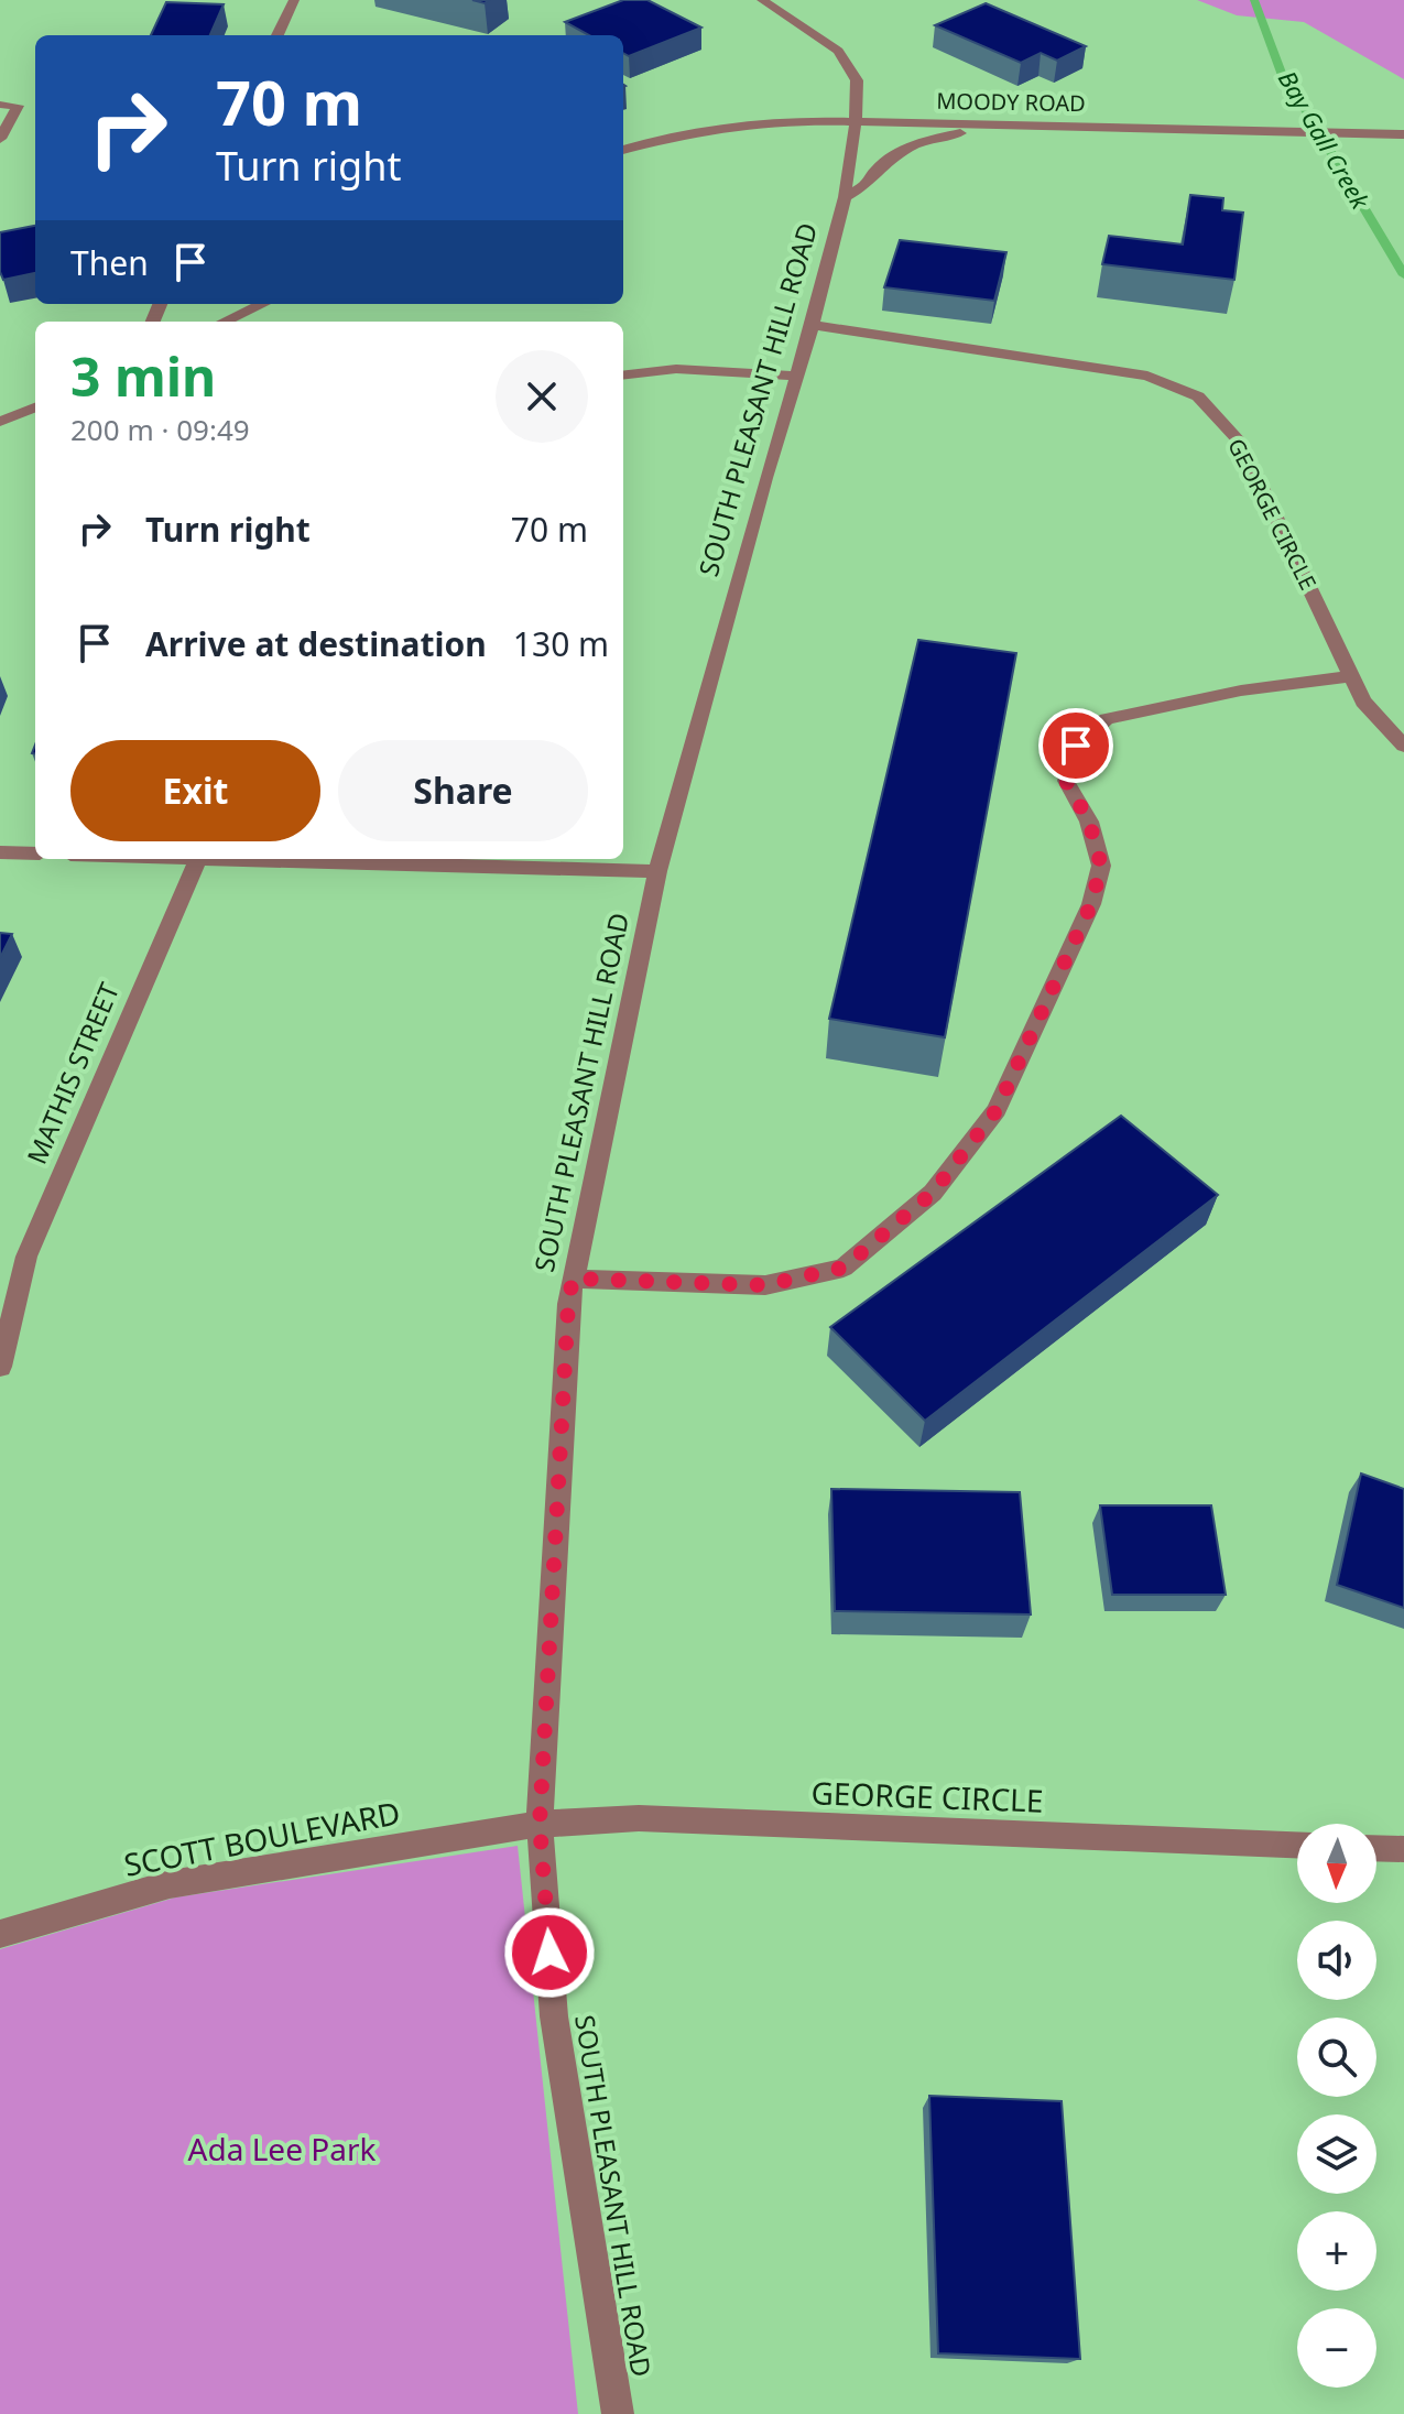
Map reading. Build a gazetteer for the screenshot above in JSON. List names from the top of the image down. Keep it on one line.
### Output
{"streets":{"street":["MOODY ROAD","SOUTH PLEASANT HILL ROAD","GEORGE CIRCLE","MATHIS STREET","SCOTT BOULEVARD"]},"crossings":[["MOODY ROAD","SOUTH PLEASANT HILL ROAD"],["SOUTH PLEASANT HILL ROAD","GEORGE CIRCLE"],["SOUTH PLEASANT HILL ROAD","SCOTT BOULEVARD"],["GEORGE CIRCLE","SCOTT BOULEVARD"]],"water":["Bay Gall Creek"],"parks":["Ada Lee Park"],"north":"bottom","page":{"turn":["70 m","Turn right"],"then":"Then","heading":["3 min","200 m · 09:49"],"list":[{"name":"Turn right","value":"70 m"},{"name":"Arrive at destination","value":"130 m"}],"buttons":["Exit","Share"],"map_buttons":["+","−"]}}
